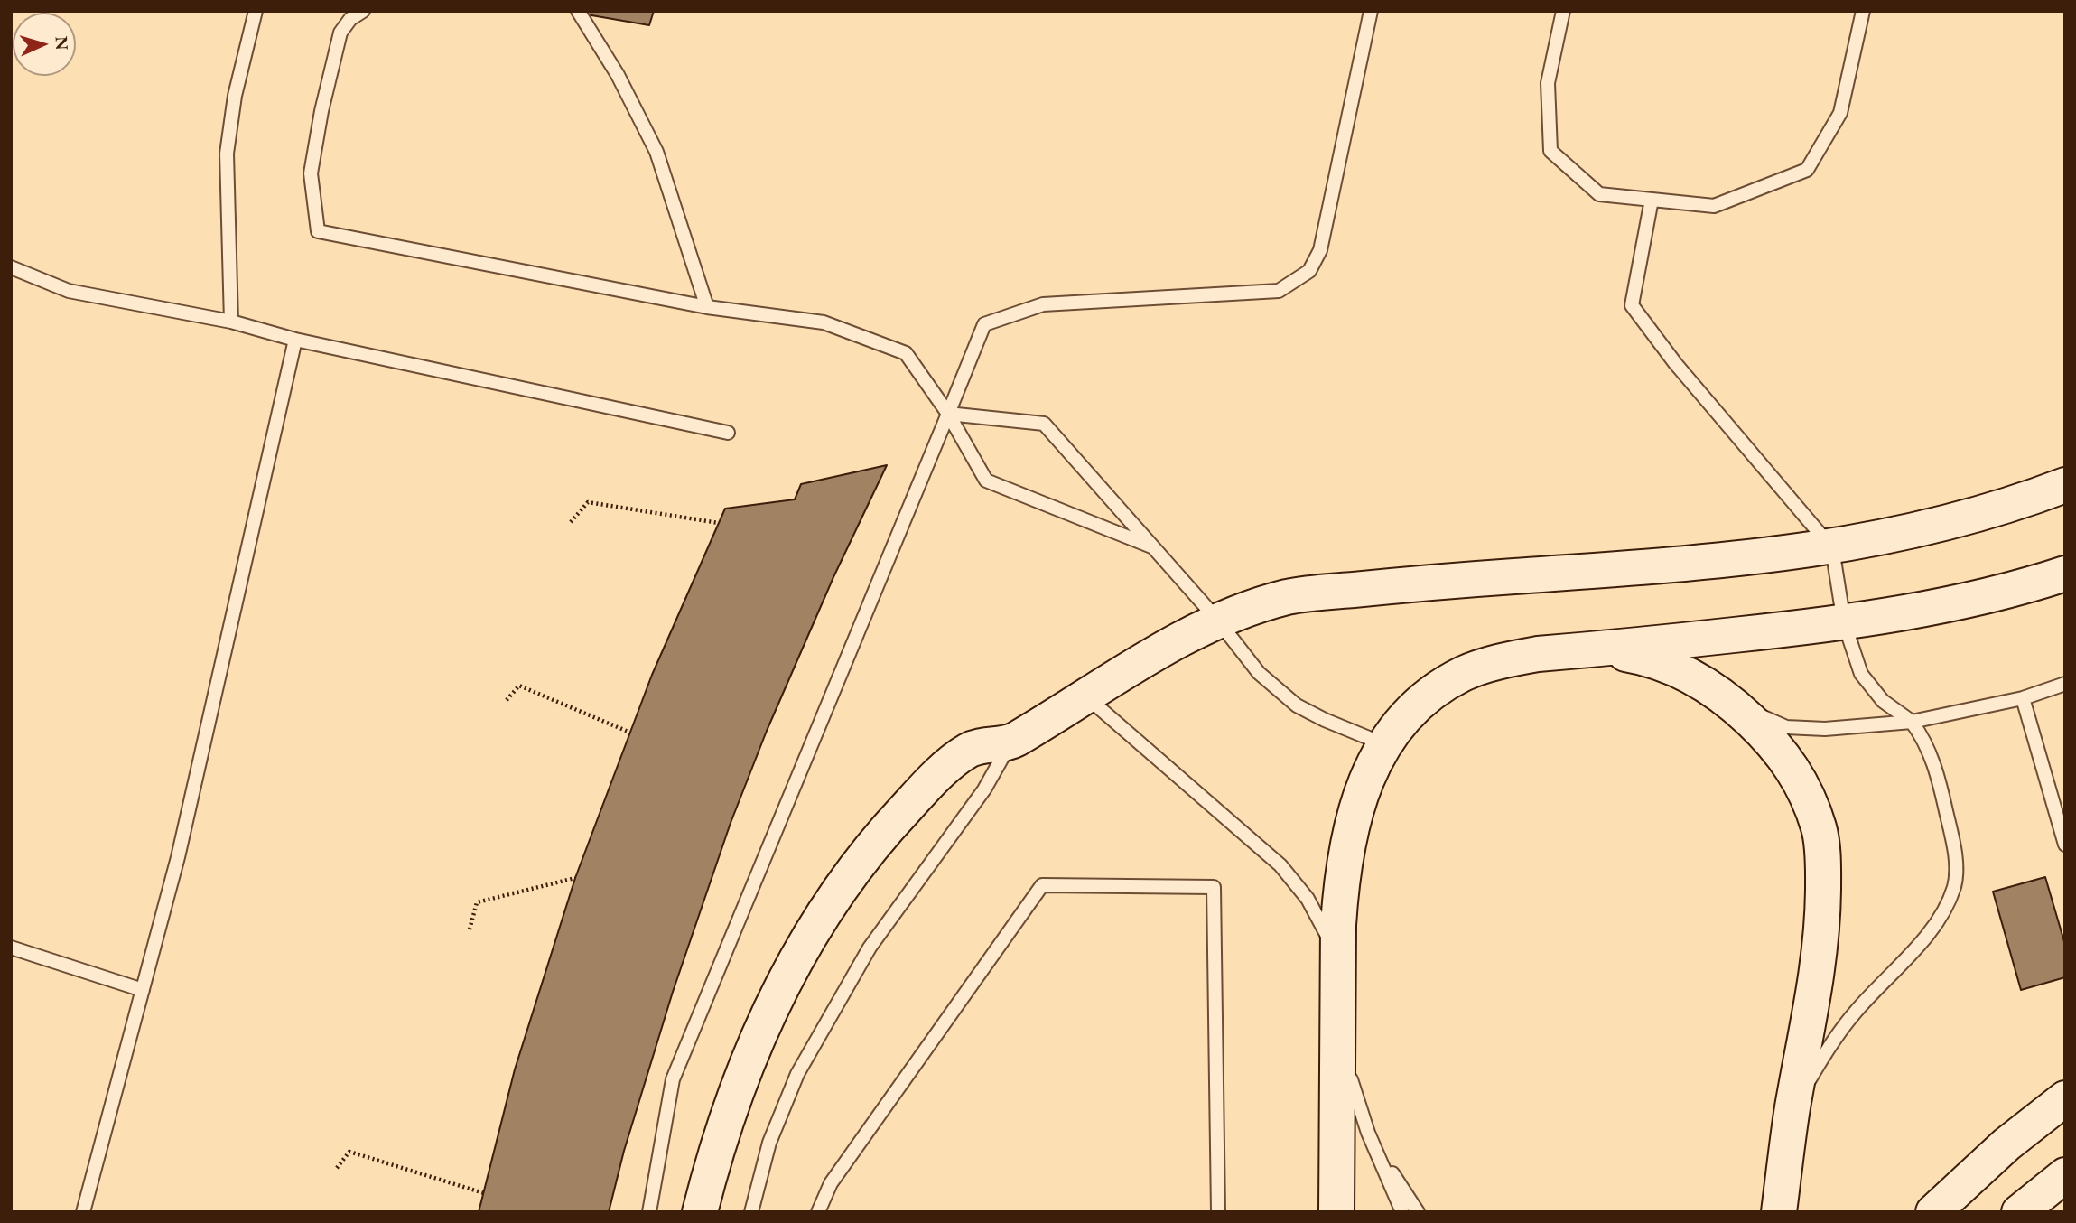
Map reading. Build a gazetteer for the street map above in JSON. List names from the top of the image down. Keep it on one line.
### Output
{"north":"right"}
